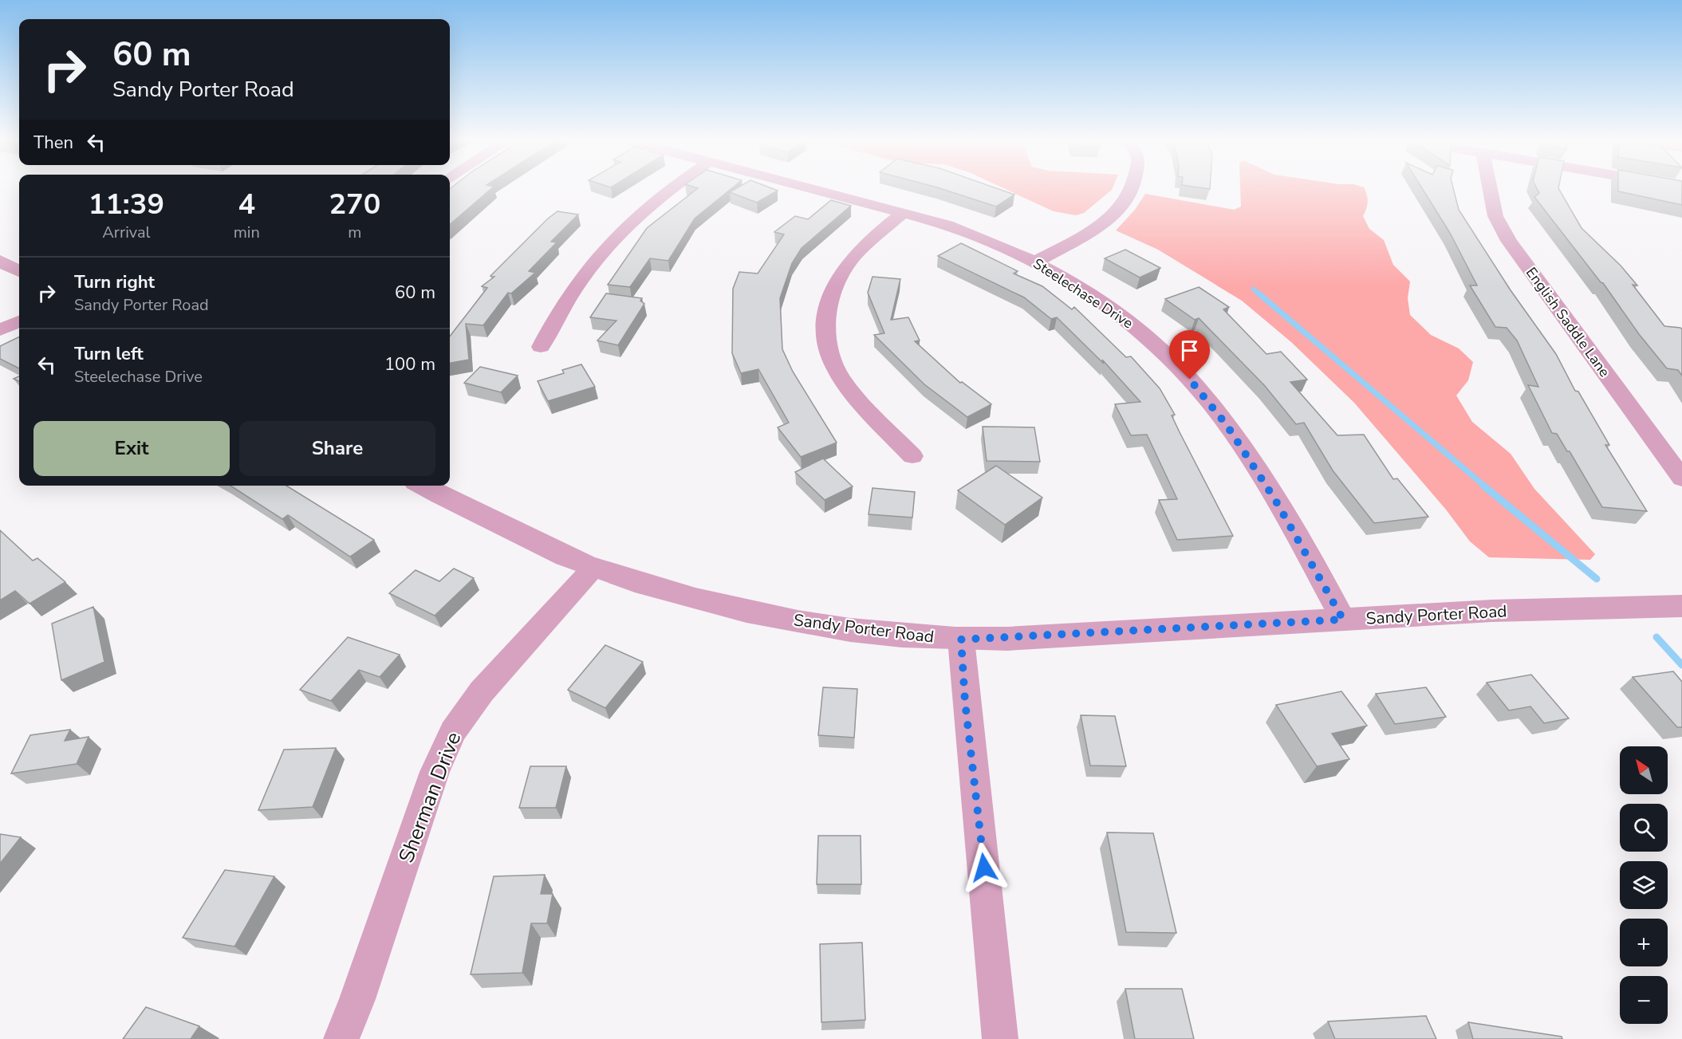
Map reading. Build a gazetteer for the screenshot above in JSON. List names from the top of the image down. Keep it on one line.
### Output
{"streets":{"street":["Steelechase Drive","English Saddle Lane","Sandy Porter Road","Sherman Drive"]},"crossings":[["Steelechase Drive","Sandy Porter Road"],["Sandy Porter Road","Sherman Drive"]],"north":"top left","page":{"turn":["60 m","Sandy Porter Road"],"then":"Then","eta":["11:39","Arrival","4","min","270","m"],"list":[{"name":"Turn right","note":"Sandy Porter Road","value":"60 m"},{"name":"Turn left","note":"Steelechase Drive","value":"100 m"}],"buttons":["Exit","Share"],"map_buttons":["+","−"]}}
